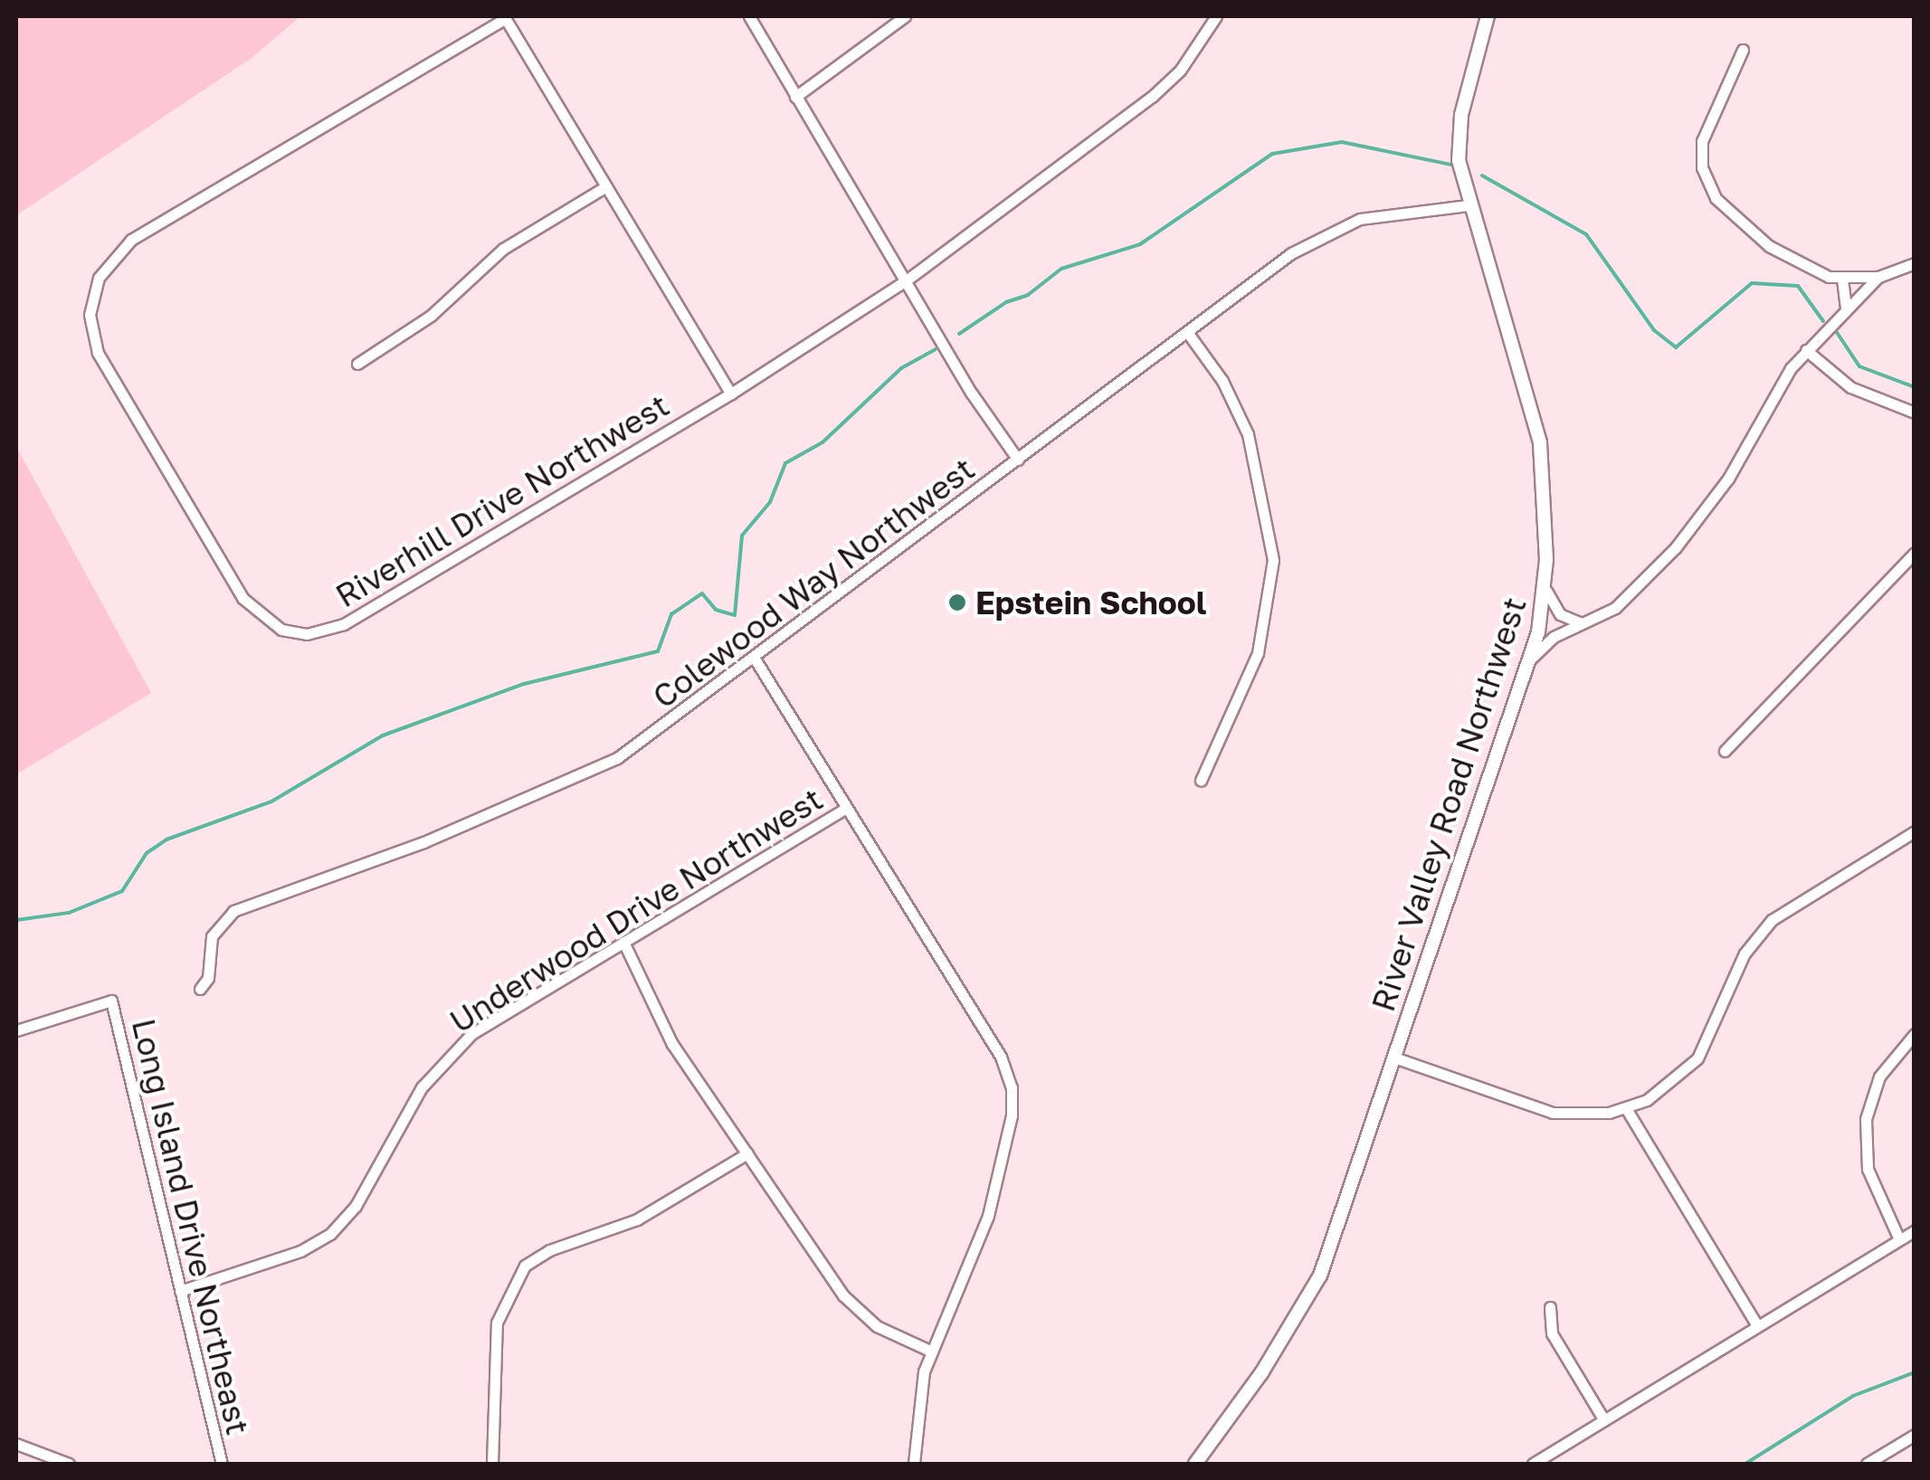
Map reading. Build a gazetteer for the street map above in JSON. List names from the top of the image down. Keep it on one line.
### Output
{"streets":{"street":["Riverhill Drive Northwest","Colewood Way Northwest","River Valley Road Northwest","Underwood Drive Northwest","Long Island Drive Northeast"]},"crossings":[["Colewood Way Northwest","River Valley Road Northwest"],["Underwood Drive Northwest","Long Island Drive Northeast"]],"places":["Epstein School"]}
